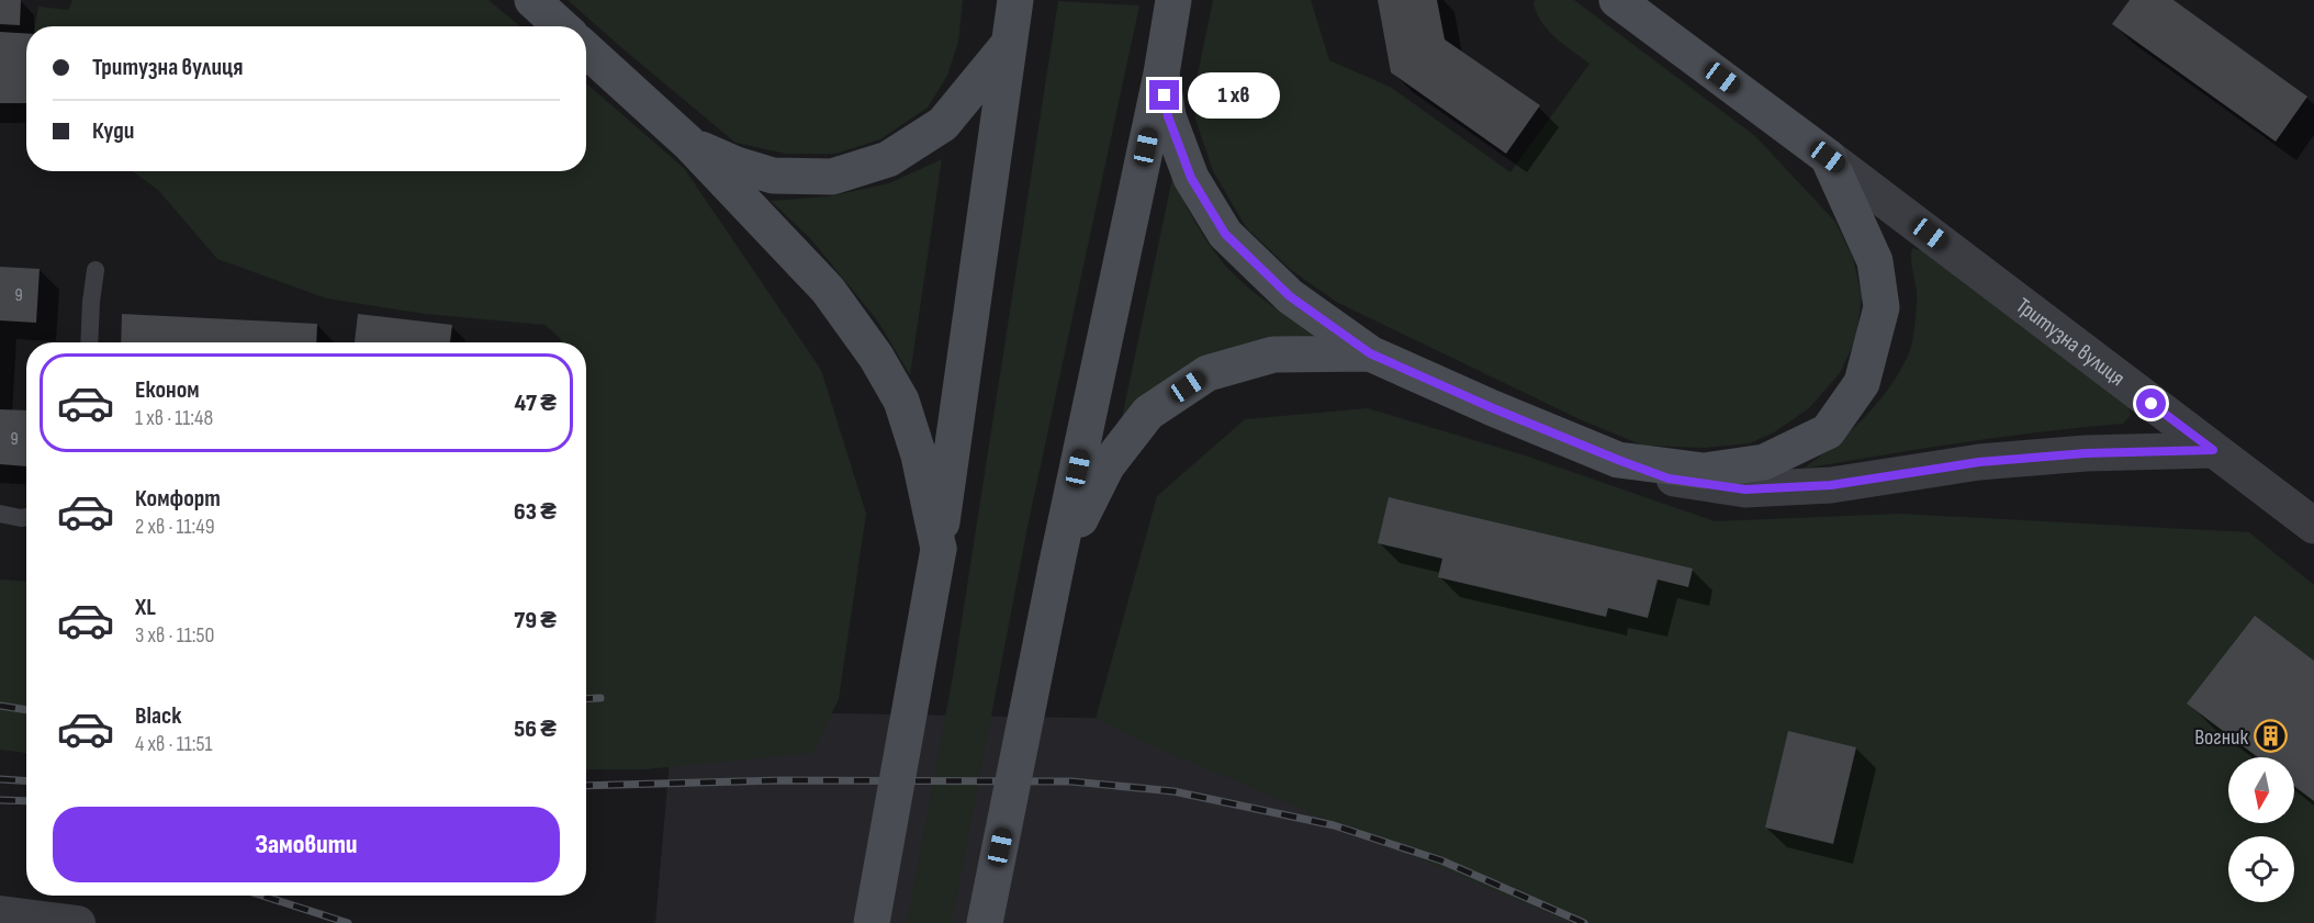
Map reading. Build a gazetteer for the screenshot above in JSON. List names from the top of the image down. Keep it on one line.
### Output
{"streets":{"street":["Тритузна вулиця"]},"places":{"building":["Вогник"]},"house_numbers":["9","9"],"north":"bottom","page":{"banner":["Тритузна вулиця","Куди"],"bubble":"1 хв","list":[{"name":"Економ","note":"1 хв · 11:48","value":"47 ₴"},{"name":"Комфорт","note":"2 хв · 11:49","value":"63 ₴"},{"name":"XL","note":"3 хв · 11:50","value":"79 ₴"},{"name":"Black","note":"4 хв · 11:51","value":"56 ₴"}],"buttons":"Замовити"}}
